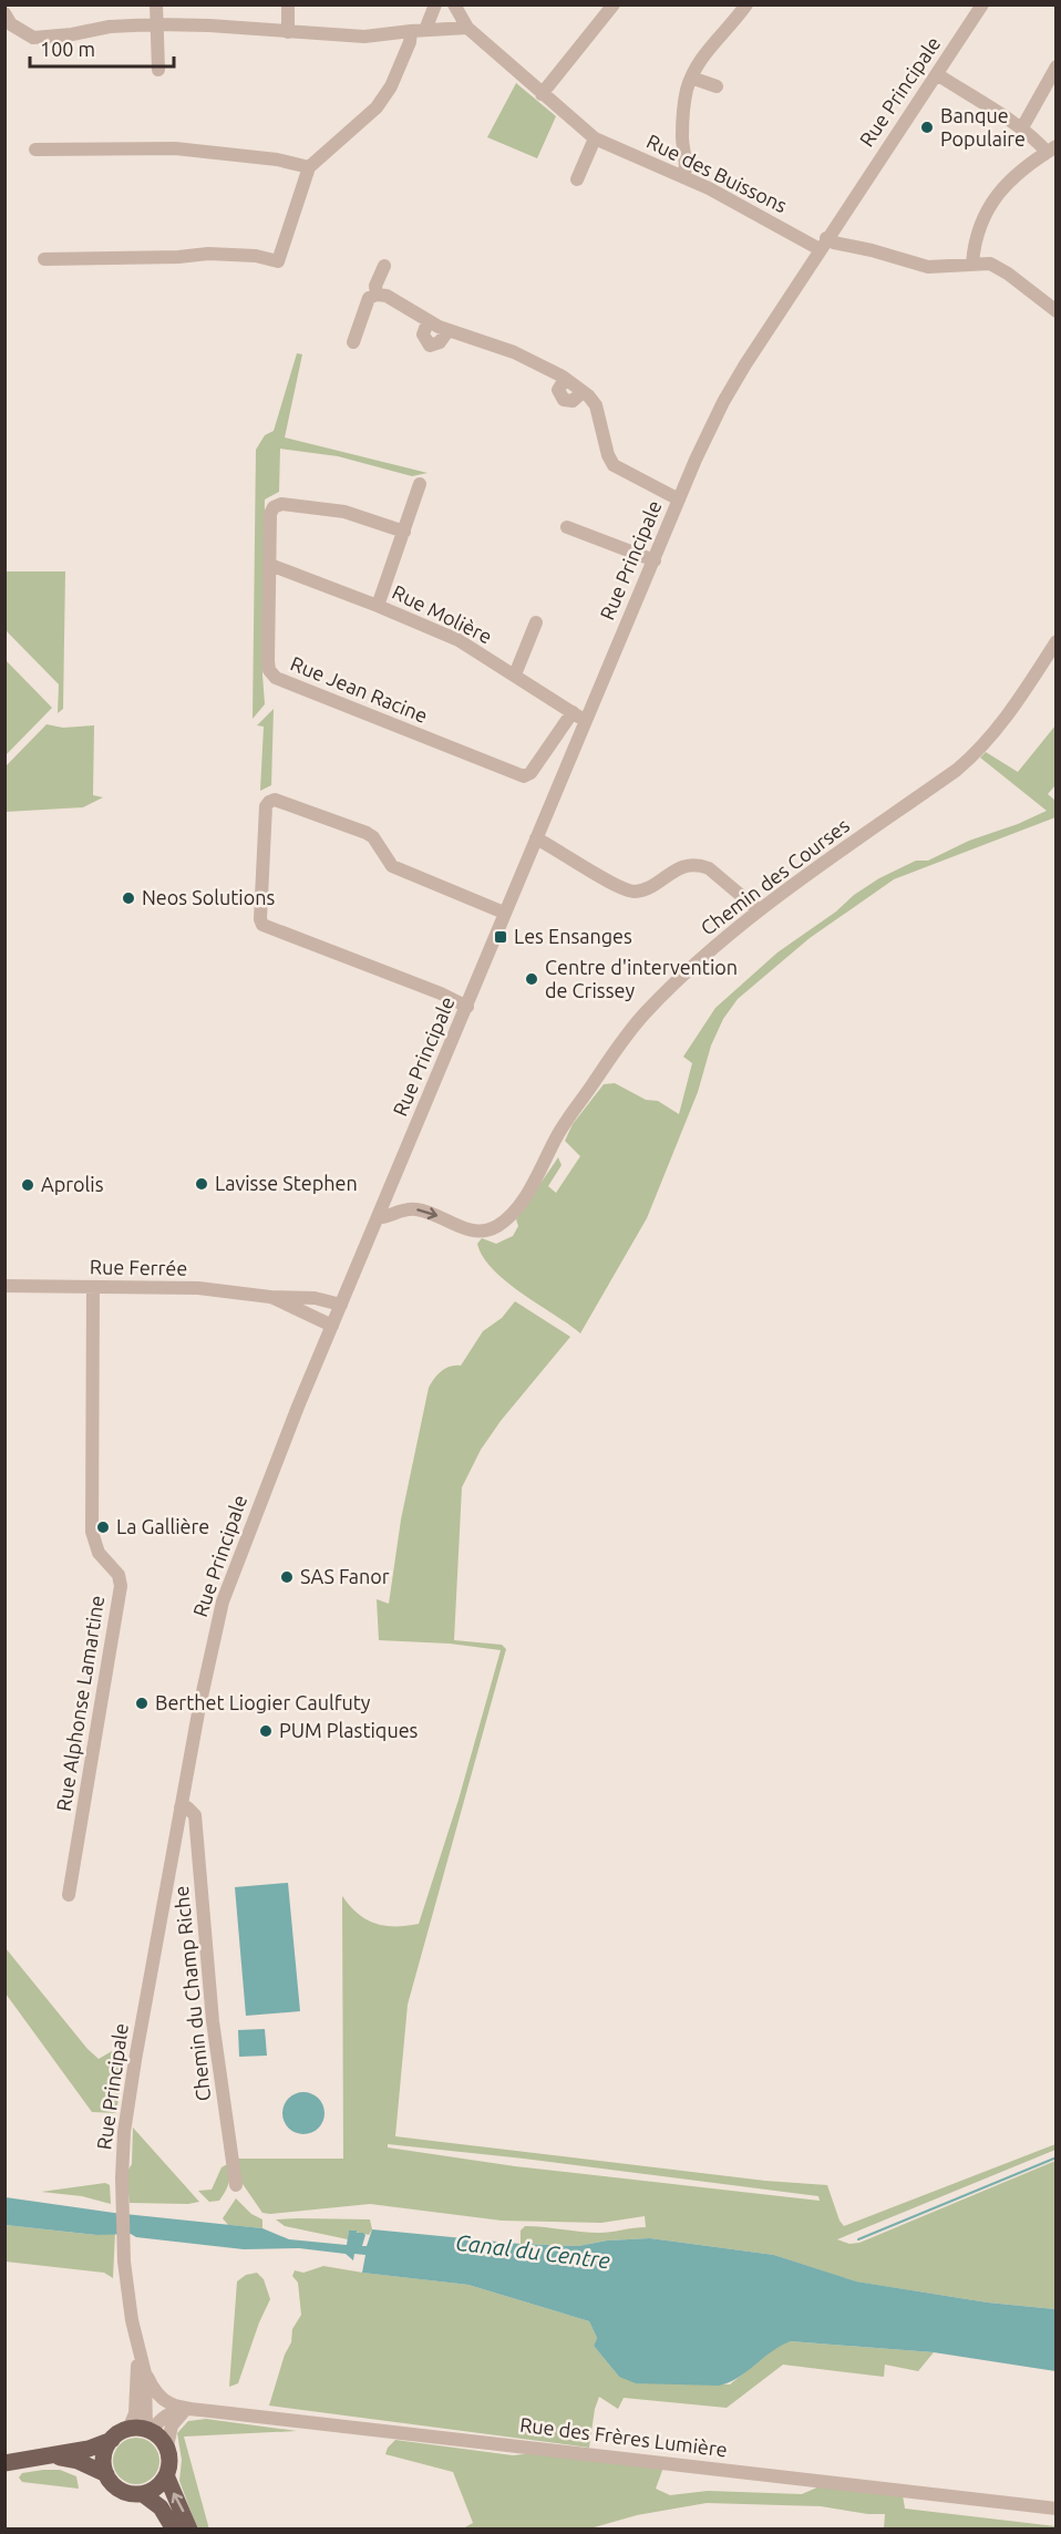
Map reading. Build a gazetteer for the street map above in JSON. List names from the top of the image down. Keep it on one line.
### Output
{"streets":{"street":["Rue Principale","Rue des Buissons","Rue Molière","Rue Jean Racine","Chemin des Courses","Rue Ferrée","Rue Alphonse Lamartine","Chemin du Champ Riche","Rue des Frères Lumière"]},"crossings":[["Rue Principale","Rue des Buissons"],["Rue Principale","Rue Molière"],["Rue Principale","Chemin des Courses"],["Rue Principale","Rue Ferrée"],["Rue Principale","Chemin du Champ Riche"],["Rue Molière","Rue Jean Racine"],["Rue Ferrée","Rue Alphonse Lamartine"]],"one_way":["Chemin des Courses"],"water":["Canal du Centre"],"places":{"other":["Banque Populaire","Neos Solutions","Centre d'intervention de Crissey","Lavisse Stephen","Aprolis","La Gallière","SAS Fanor","Berthet Liogier Caulfuty","PUM Plastiques"],"transit":["Les Ensanges"]},"scale_bar":"100 m"}
